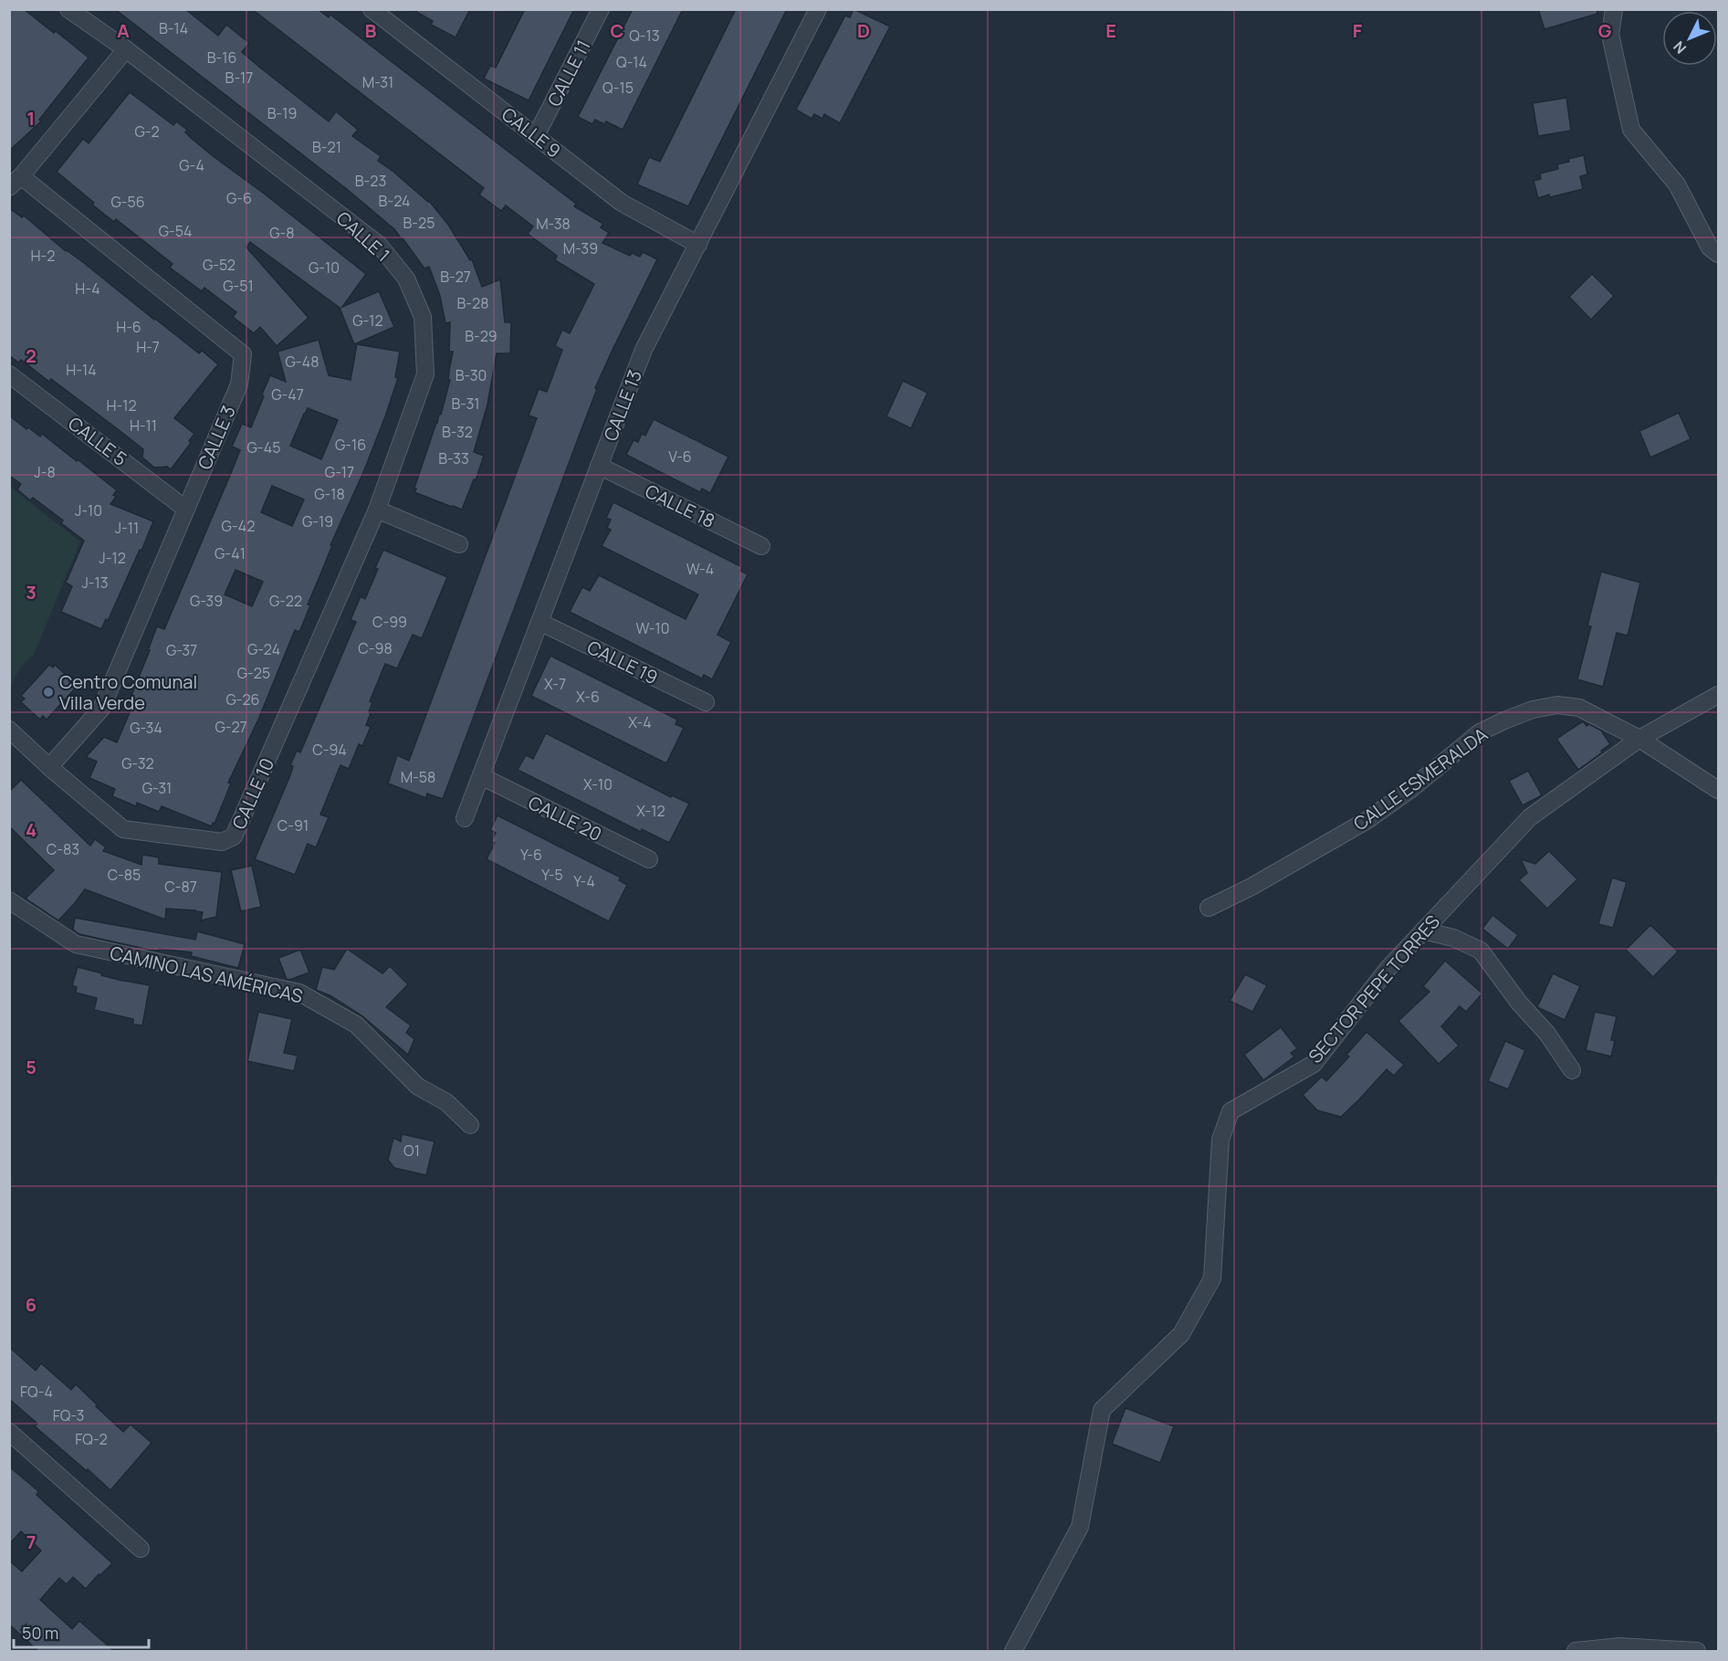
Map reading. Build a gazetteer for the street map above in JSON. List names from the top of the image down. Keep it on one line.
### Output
{"streets":{"street":["CALLE 11","CALLE 9","CALLE 1","CALLE 13","CALLE 3","CALLE 5","CALLE 18","CALLE 19","CALLE ESMERALDA","CALLE 10","CALLE 20","CAMINO LAS AMÉRICAS","SECTOR PEPE TORRES"]},"crossings":[["CALLE 11","CALLE 9"],["CALLE 9","CALLE 13"],["CALLE 1","CALLE 10"],["CALLE 13","CALLE 18"],["CALLE 13","CALLE 19"],["CALLE 13","CALLE 20"],["CALLE 3","CALLE 5"],["CALLE 3","CALLE 10"],["CALLE ESMERALDA","SECTOR PEPE TORRES"]],"places":["Centro Comunal Villa Verde"],"house_numbers":["B-14","Q-13","B-16","Q-14","B-17","M-31","Q-15","B-19","G-2","B-21","G-4","B-23","G-6","B-24","G-56","B-25","M-38","G-54","G-8","M-39","H-2","G-52","G-10","B-27","G-51","H-4","B-28","G-12","H-6","B-29","H-7","G-48","H-14","B-30","G-47","B-31","H-12","H-11","B-32","G-16","G-45","V-6","B-33","J-8","G-17","G-18","J-10","G-19","G-42","J-11","G-41","J-12","W-4","J-13","G-39","G-22","C-99","W-10","C-98","G-24","G-37","G-25","X-7","X-6","G-26","X-4","G-27","G-34","C-94","G-32","M-58","X-10","G-31","X-12","C-91","C-83","Y-6","C-85","Y-5","Y-4","C-87","O1","FQ-4","FQ-3","FQ-2"],"scale_bar":"50 m","north":"bottom left","grid":{"columns":["A","B","C","D","E","F","G"],"rows":["1","2","3","4","5","6","7"]}}
